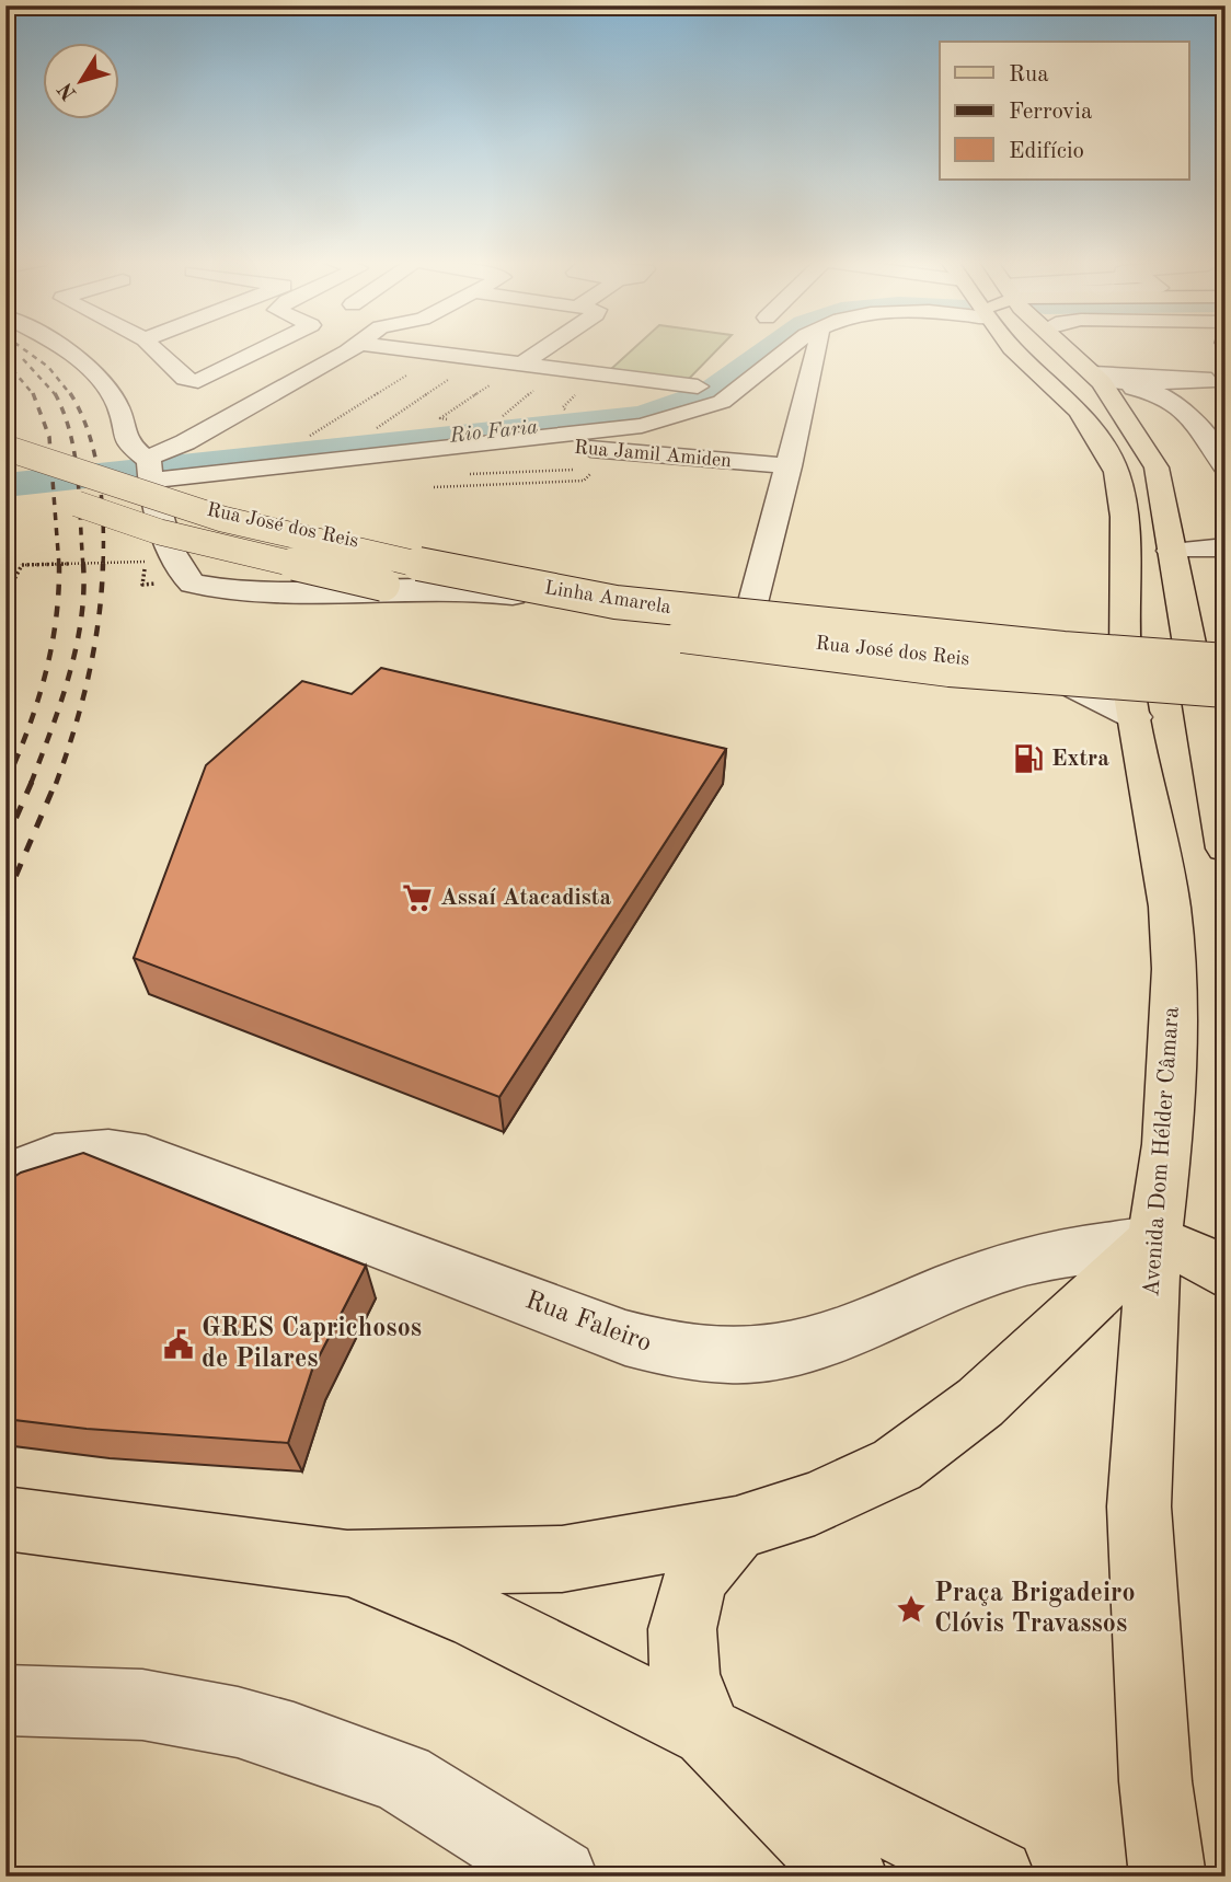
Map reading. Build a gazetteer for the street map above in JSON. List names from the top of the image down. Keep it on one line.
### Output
{"streets":{"main road":["Linha Amarela","Avenida Dom Hélder Câmara"],"street":["Rua Jamil Amiden","Rua José dos Reis","Rua Faleiro"]},"crossings":[["Rua José dos Reis","Avenida Dom Hélder Câmara"],["Linha Amarela","Avenida Dom Hélder Câmara"],["Avenida Dom Hélder Câmara","Rua Faleiro"]],"water":["Rio Faria"],"places":{"fuel station":["Extra"],"supermarket":["Assaí Atacadista"],"public building":["GRES Caprichosos de Pilares"],"place":["Praça Brigadeiro Clóvis Travassos"]},"legend":["Rua","Ferrovia","Edifício"],"north":"bottom left"}
